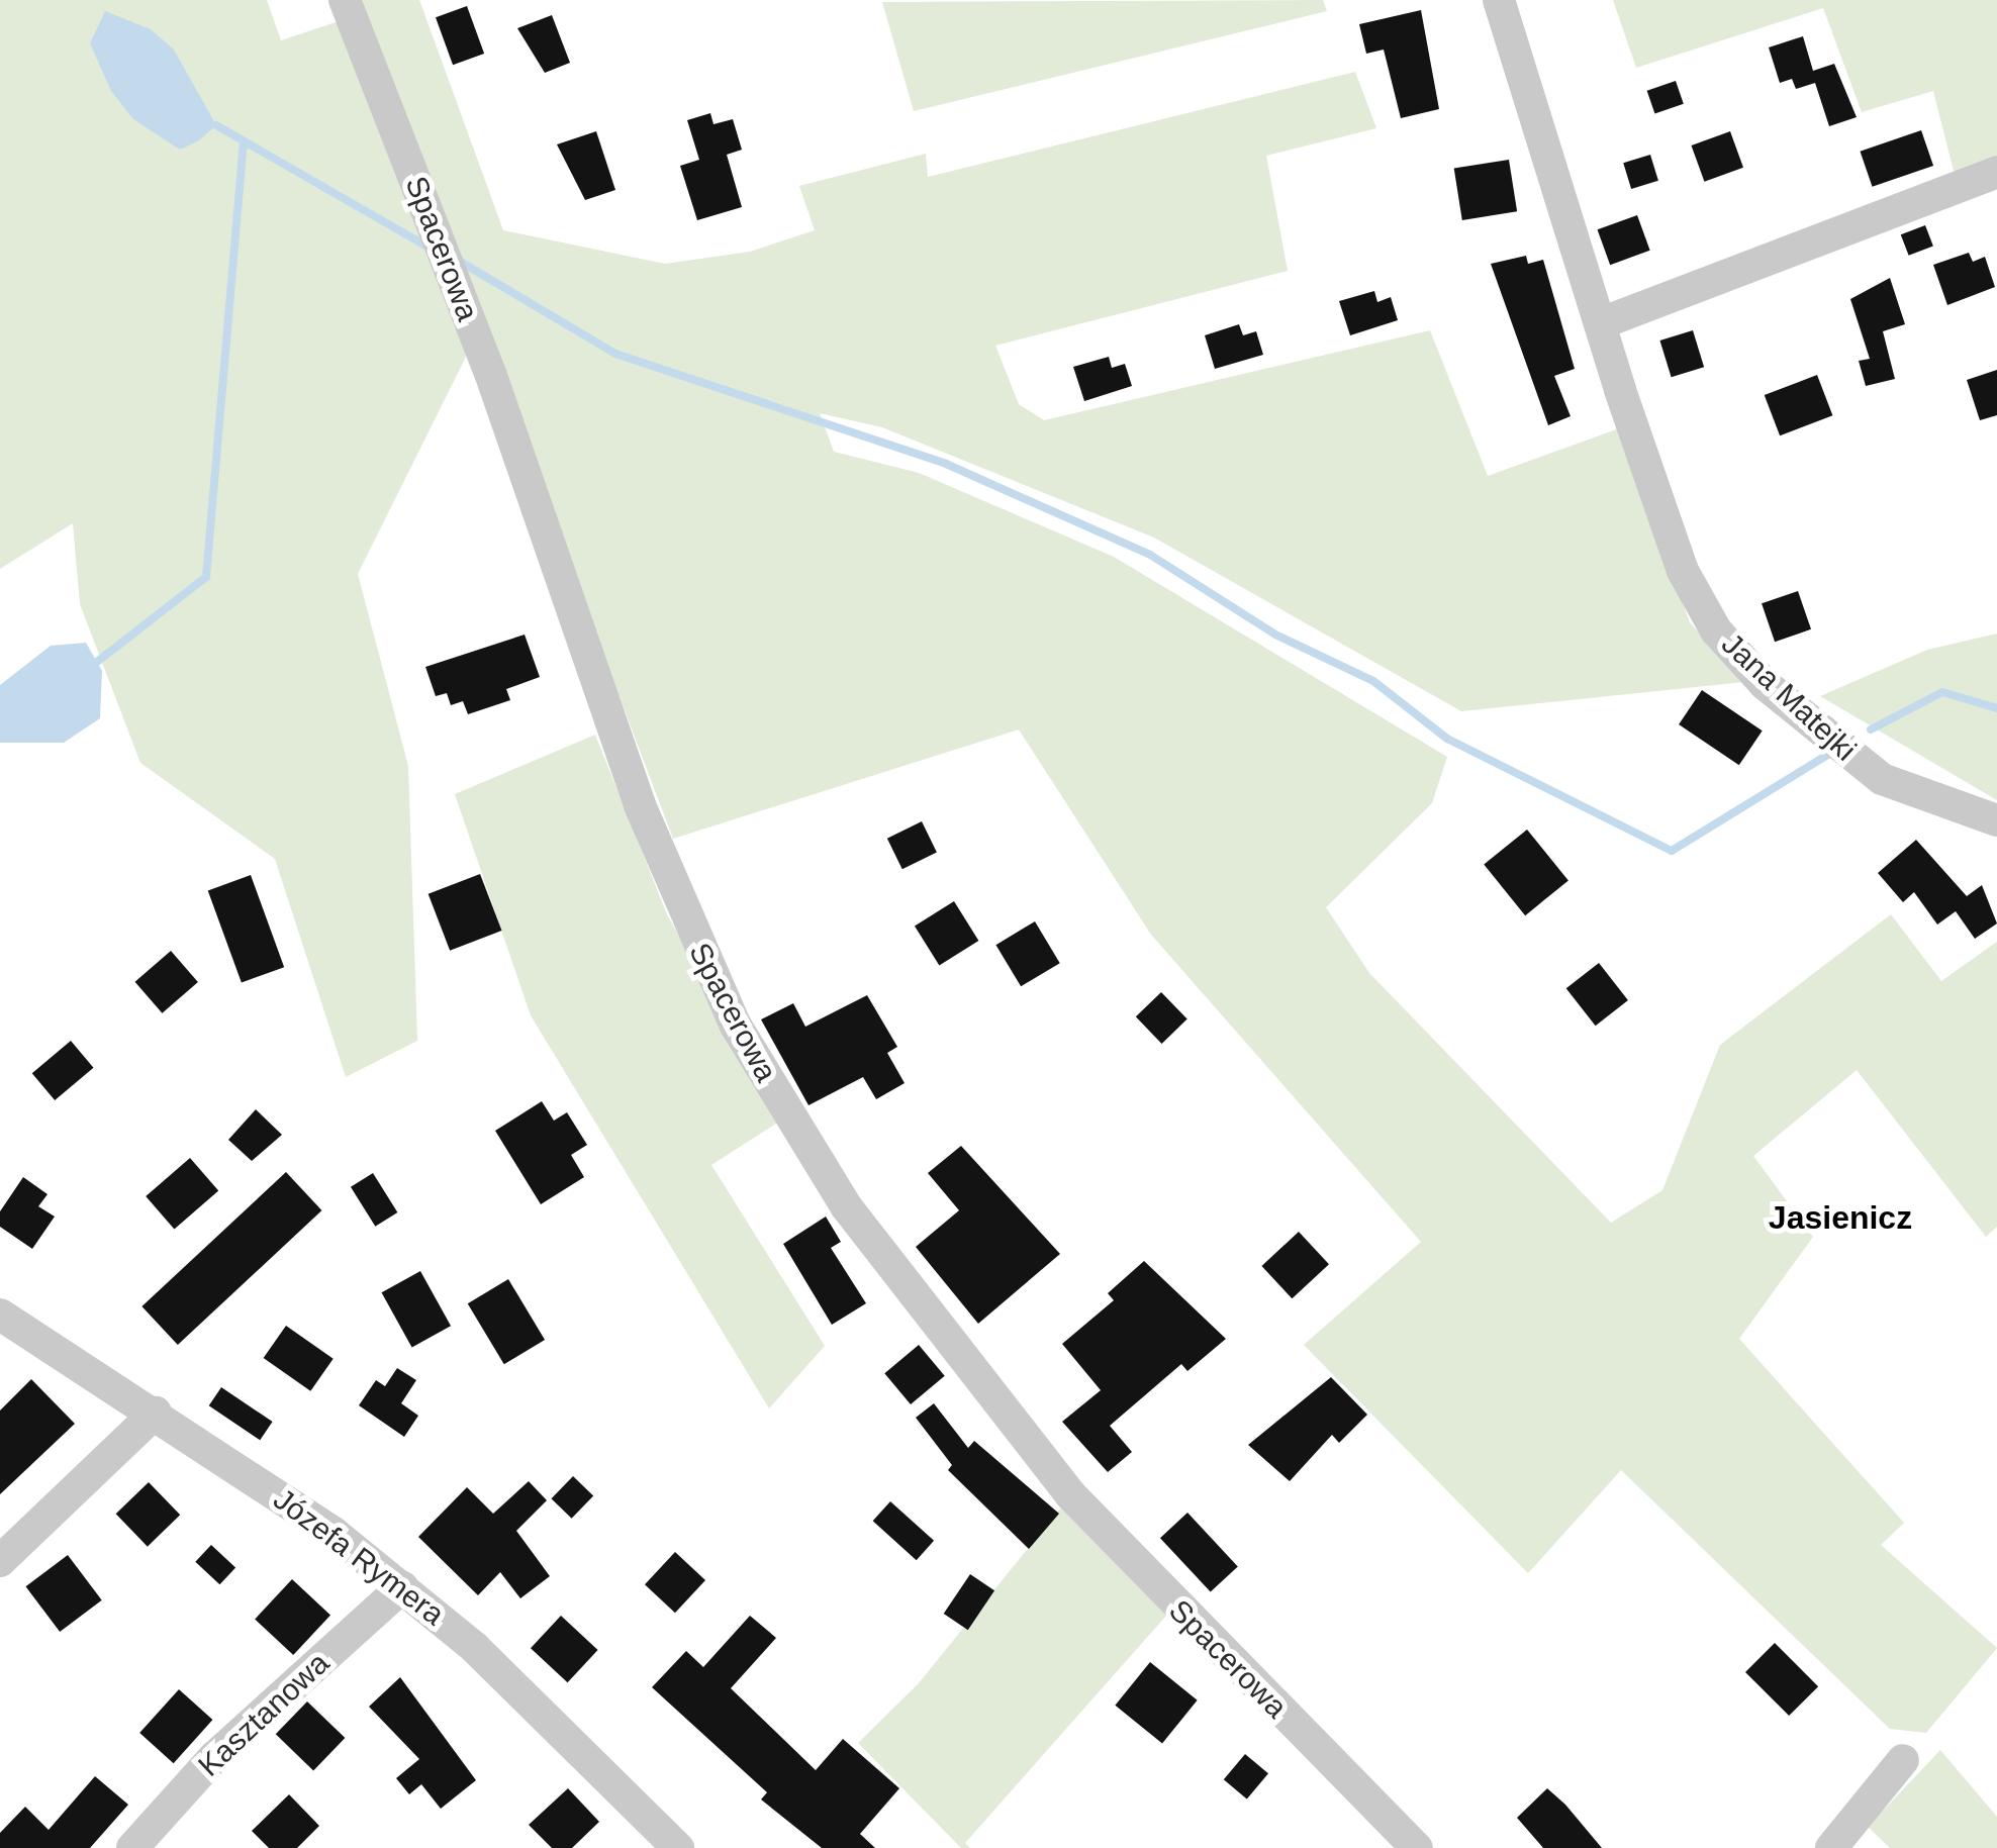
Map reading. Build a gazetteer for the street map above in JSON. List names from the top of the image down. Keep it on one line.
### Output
{"streets":{"street":["Spacerowa","Jana Matejki","Józefa Rymera","Kasztanowa"]},"crossings":[["Józefa Rymera","Kasztanowa"]],"districts":["Jasienicz"]}
